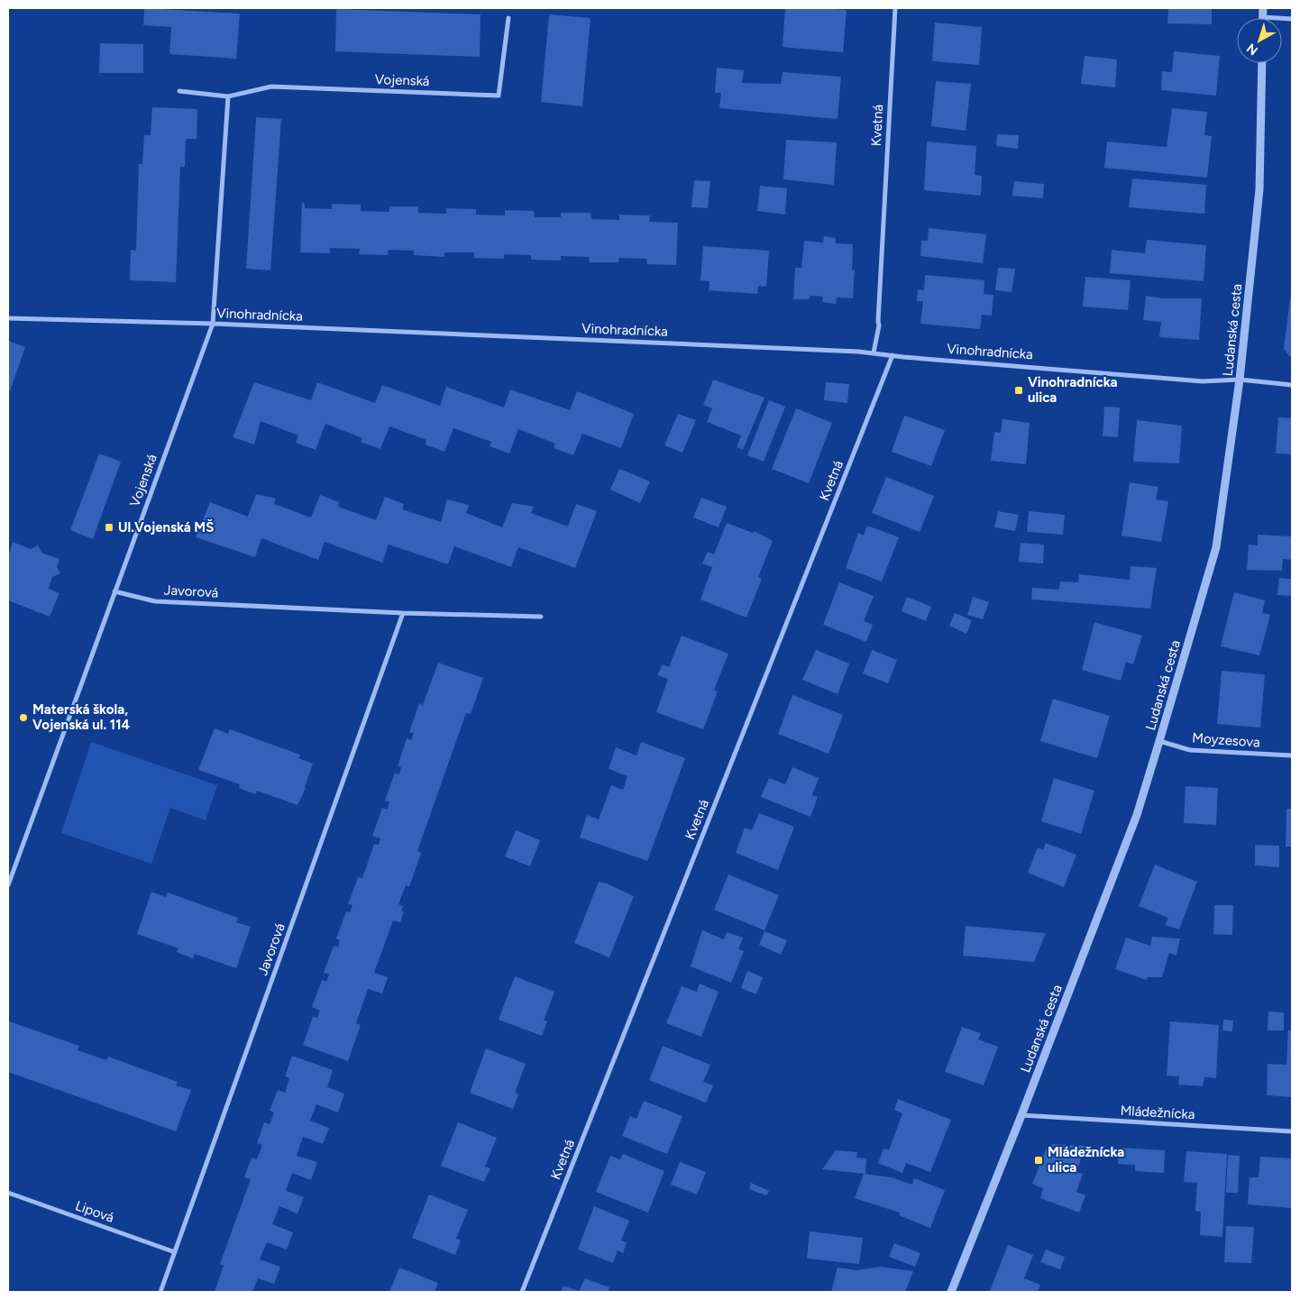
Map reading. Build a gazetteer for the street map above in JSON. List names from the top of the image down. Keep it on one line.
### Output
{"streets":{"street":["Vojenská","Kvetná","Vinohradnícka","Ludanská cesta","Javorová","Moyzesova","Mládežnícka","Lipová"]},"crossings":[["Vojenská","Vinohradnícka"],["Vojenská","Javorová"],["Kvetná","Vinohradnícka"],["Vinohradnícka","Ludanská cesta"],["Ludanská cesta","Moyzesova"],["Ludanská cesta","Mládežnícka"],["Javorová","Lipová"]],"places":{"transit":["Vinohradnícka ulica","Ul.Vojenská MŠ","Mládežnícka ulica"],"other":["Materská škola, Vojenská ul. 114"]},"north":"bottom left"}
